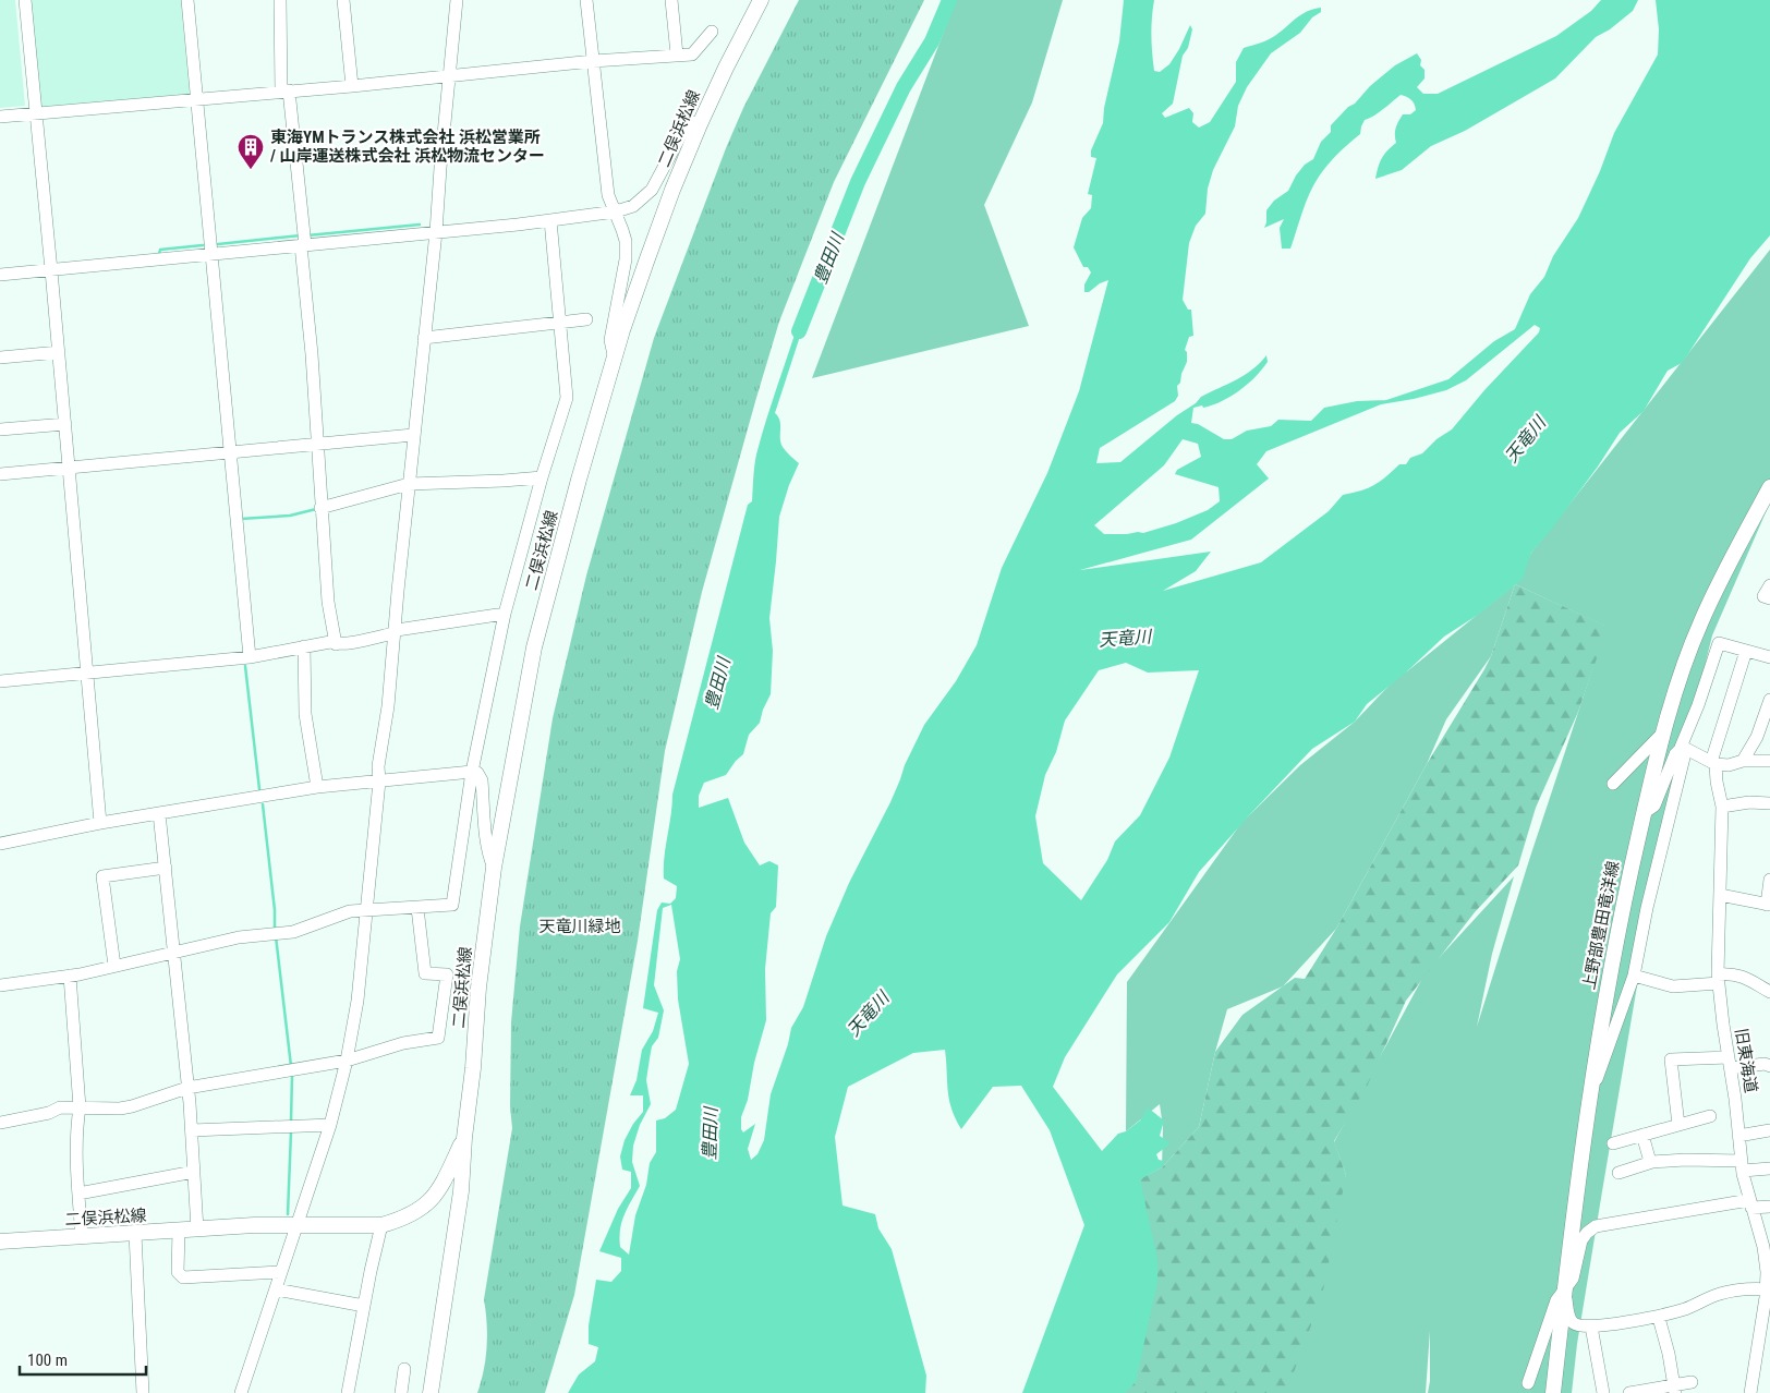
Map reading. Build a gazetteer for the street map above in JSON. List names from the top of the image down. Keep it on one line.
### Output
{"streets":{"main road":["二俣浜松線","上野部豊田竜洋線"],"street":["旧東海道"]},"water":["豊田川","天竜川"],"parks":["天竜川緑地"],"places":{"building":["東海YMトランス株式会社 浜松営業所 / 山岸運送株式会社 浜松物流センター"]},"scale_bar":"100 m"}
